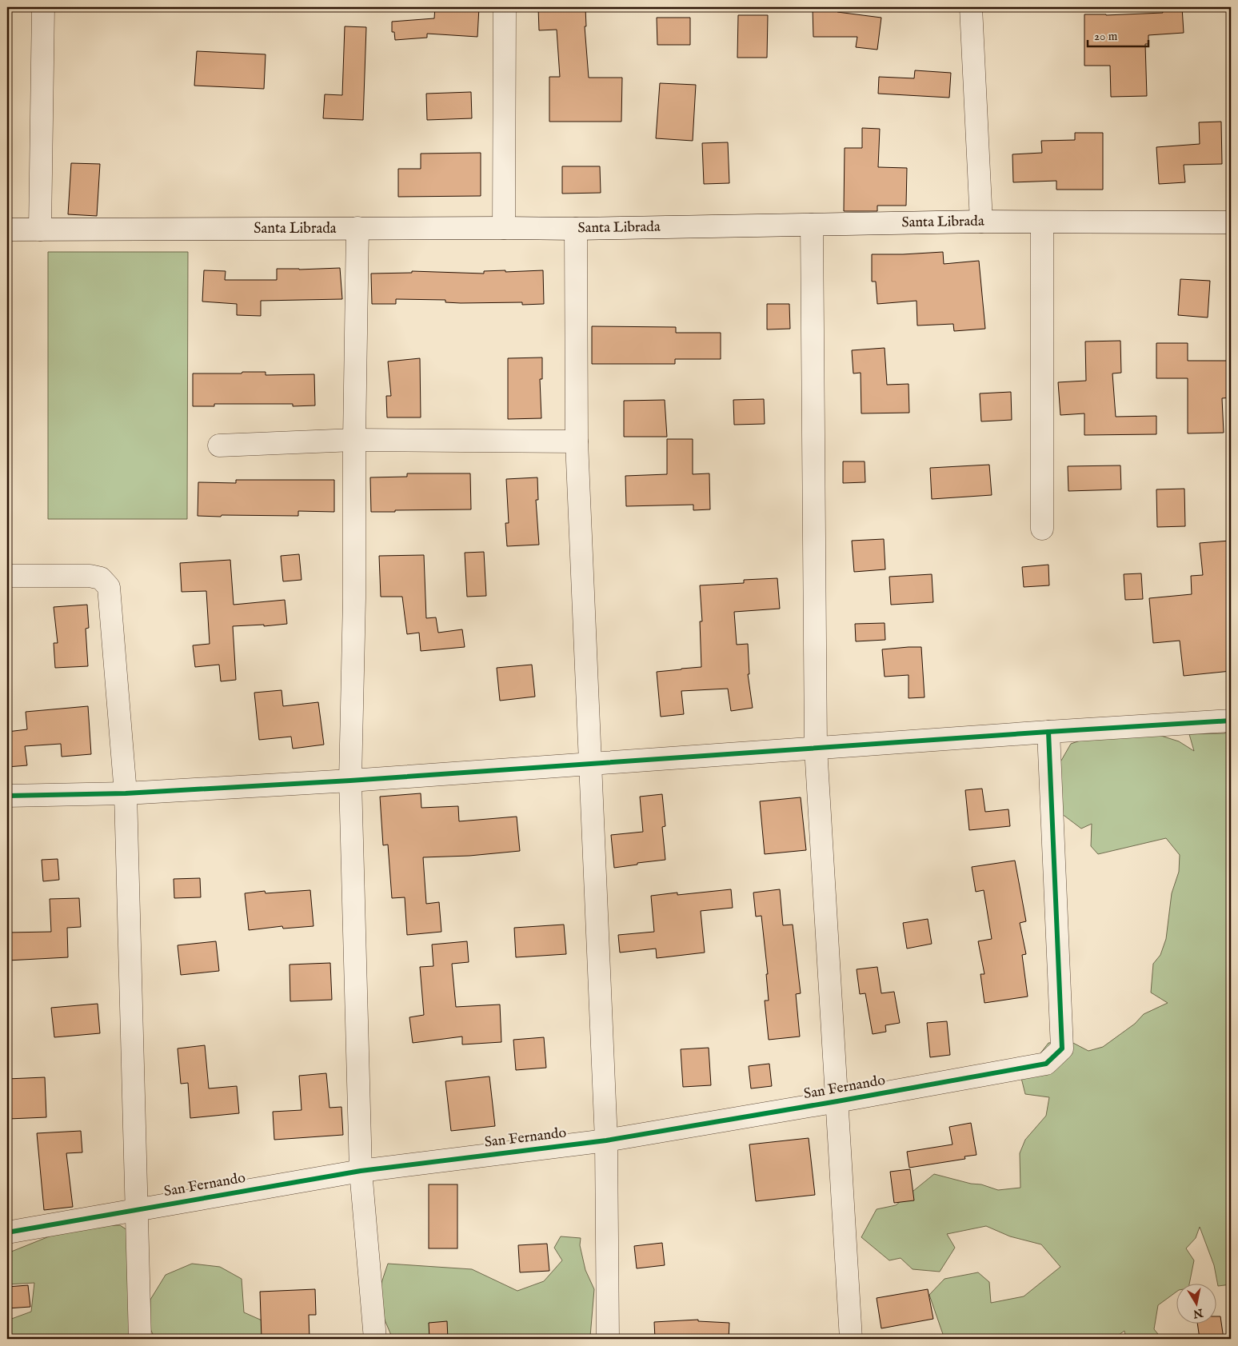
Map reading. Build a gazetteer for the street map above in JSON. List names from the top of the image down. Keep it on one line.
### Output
{"streets":{"street":["Santa Librada","San Fernando"]},"scale_bar":"20 m","north":"bottom"}
